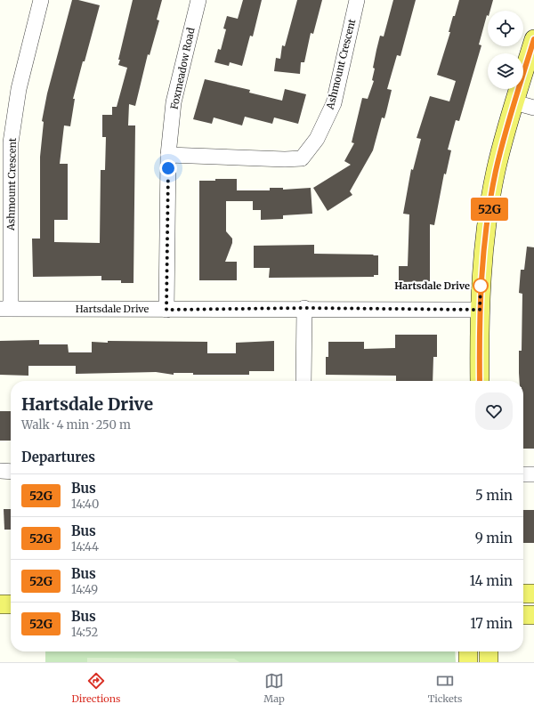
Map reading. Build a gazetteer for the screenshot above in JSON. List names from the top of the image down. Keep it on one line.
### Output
{"streets":{"street":["Ashmount Crescent","Foxmeadow Road","Hartsdale Drive"]},"crossings":[["Ashmount Crescent","Foxmeadow Road"],["Ashmount Crescent","Hartsdale Drive"],["Foxmeadow Road","Hartsdale Drive"]],"places":["Hartsdale Drive"],"lines":["bus line 52G"],"page":{"on_map":"52G","heading":[["Hartsdale Drive","Walk · 4 min · 250 m"],"Departures"],"list":[{"mark":"52G","name":"Bus","note":"14:40","value":"5 min"},{"mark":"52G","name":"Bus","note":"14:44","value":"9 min"},{"mark":"52G","name":"Bus","note":"14:49","value":"14 min"},{"mark":"52G","name":"Bus","note":"14:52","value":"17 min"}],"tabs":["Directions","Map","Tickets"]}}
